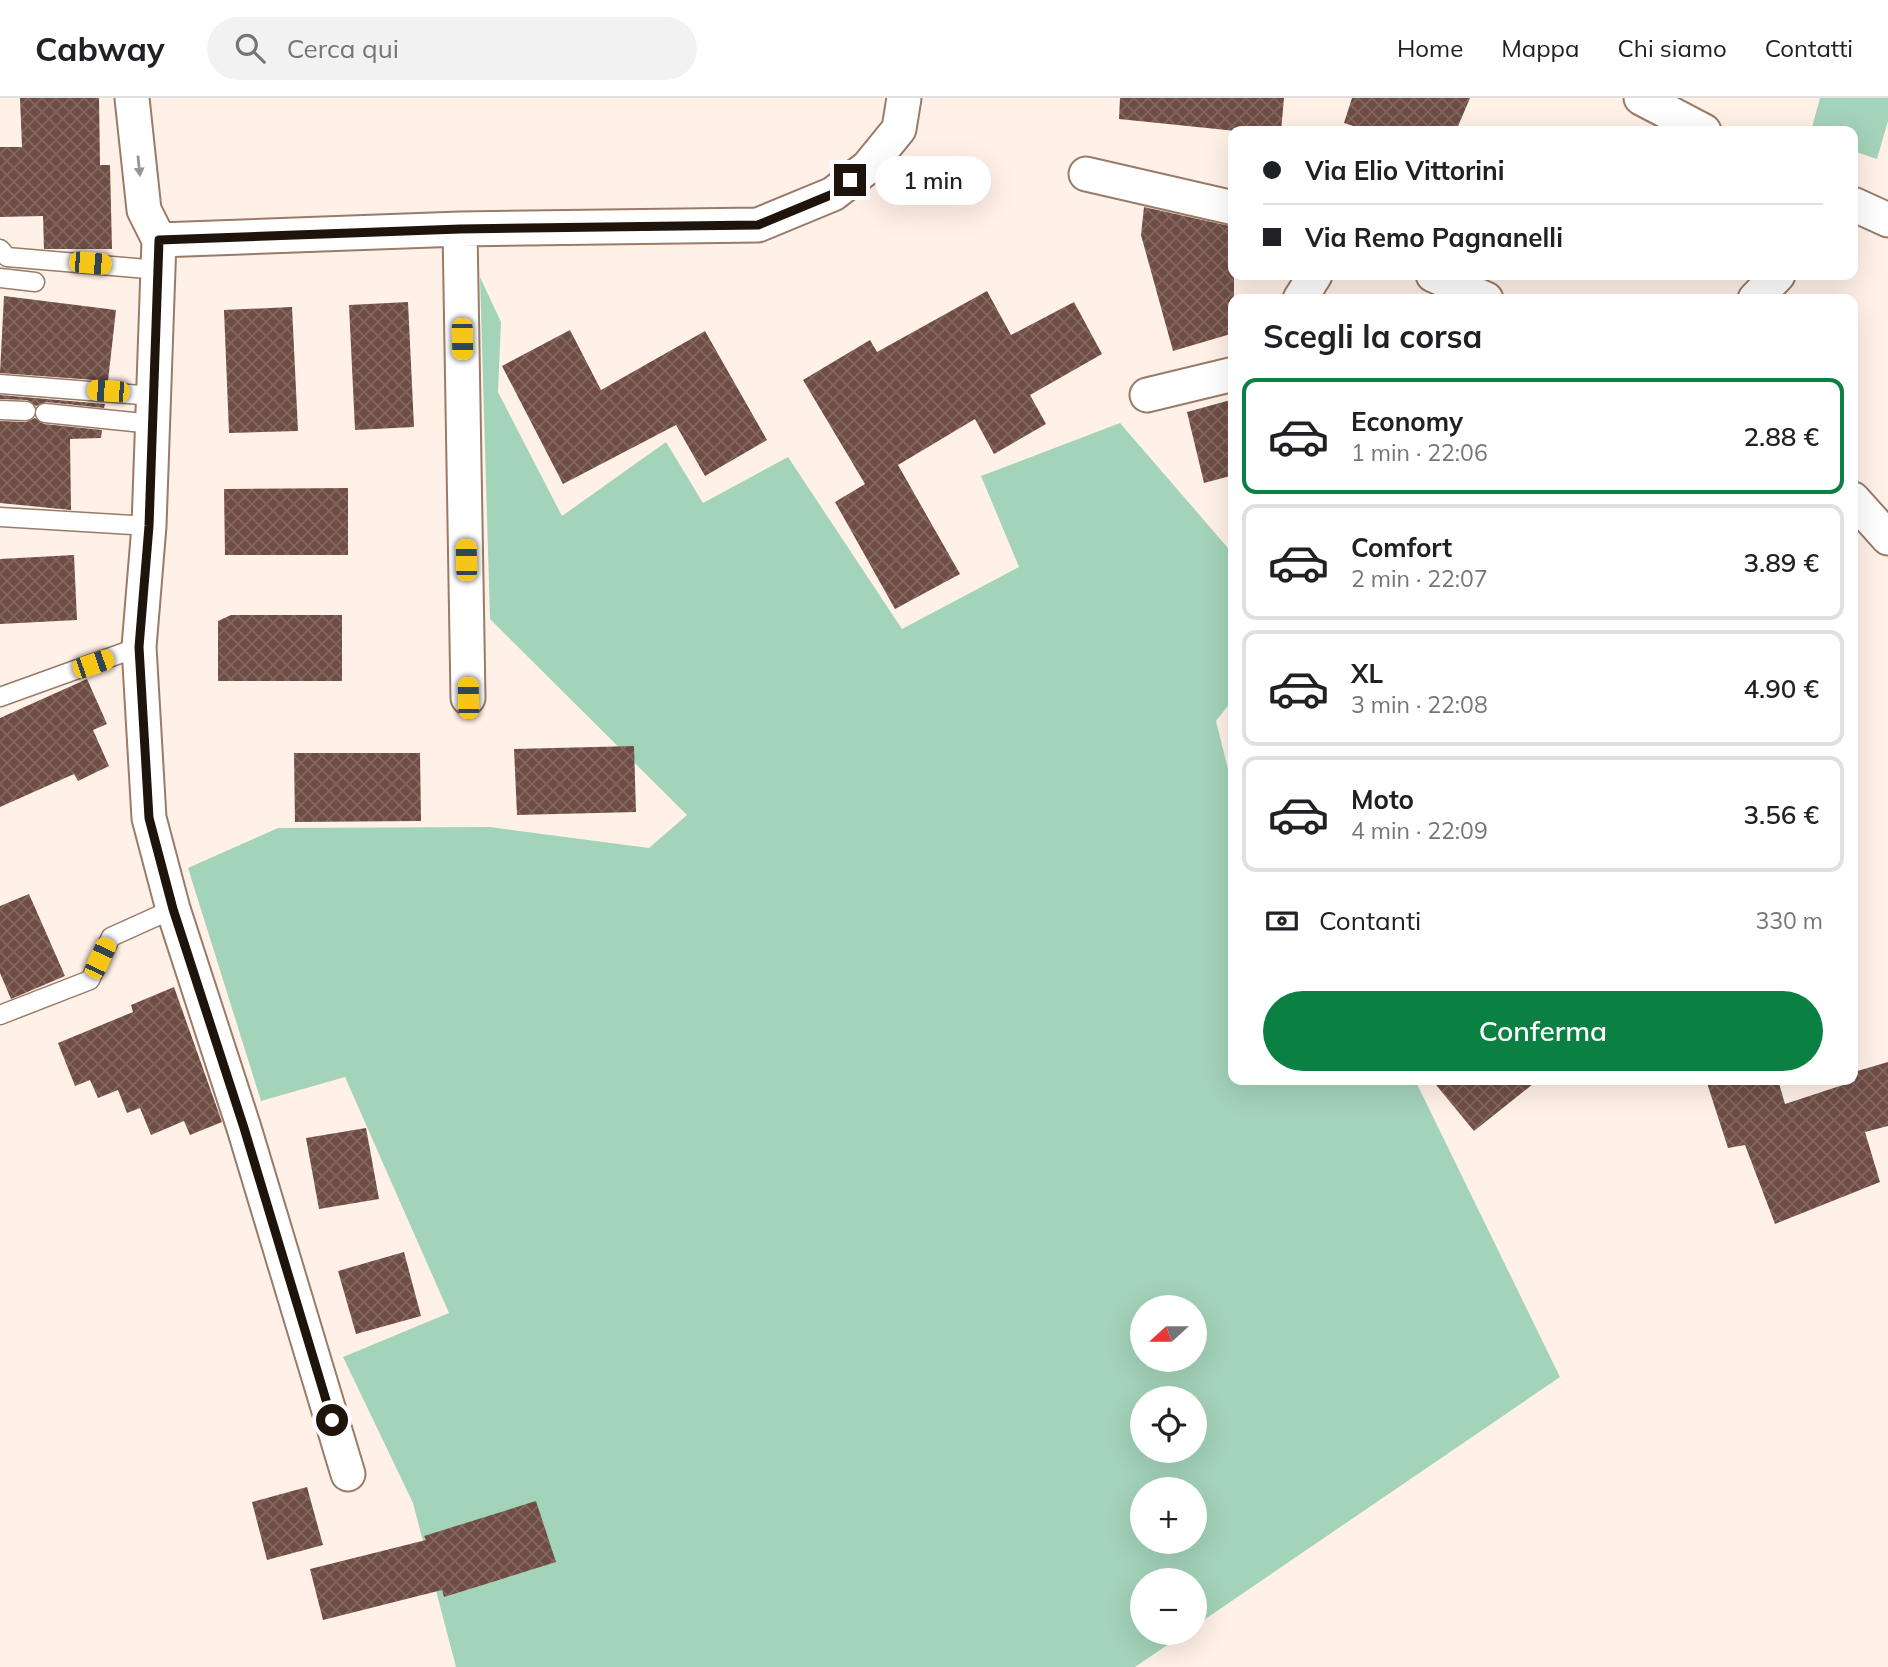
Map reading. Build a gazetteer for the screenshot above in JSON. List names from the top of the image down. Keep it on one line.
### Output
{"north":"left","page":{"header":"Cabway","search":"Cerca qui","nav":["Home","Mappa","Chi siamo","Contatti"],"banner":["Via Elio Vittorini","Via Remo Pagnanelli"],"bubble":"1 min","heading":"Scegli la corsa","list":[{"name":"Economy","note":"1 min · 22:06","value":"2.88 €"},{"name":"Comfort","note":"2 min · 22:07","value":"3.89 €"},{"name":"XL","note":"3 min · 22:08","value":"4.90 €"},{"name":"Moto","note":"4 min · 22:09","value":"3.56 €"}],"pay":["Contanti","330 m"],"buttons":"Conferma","map_buttons":["+","−"]}}
